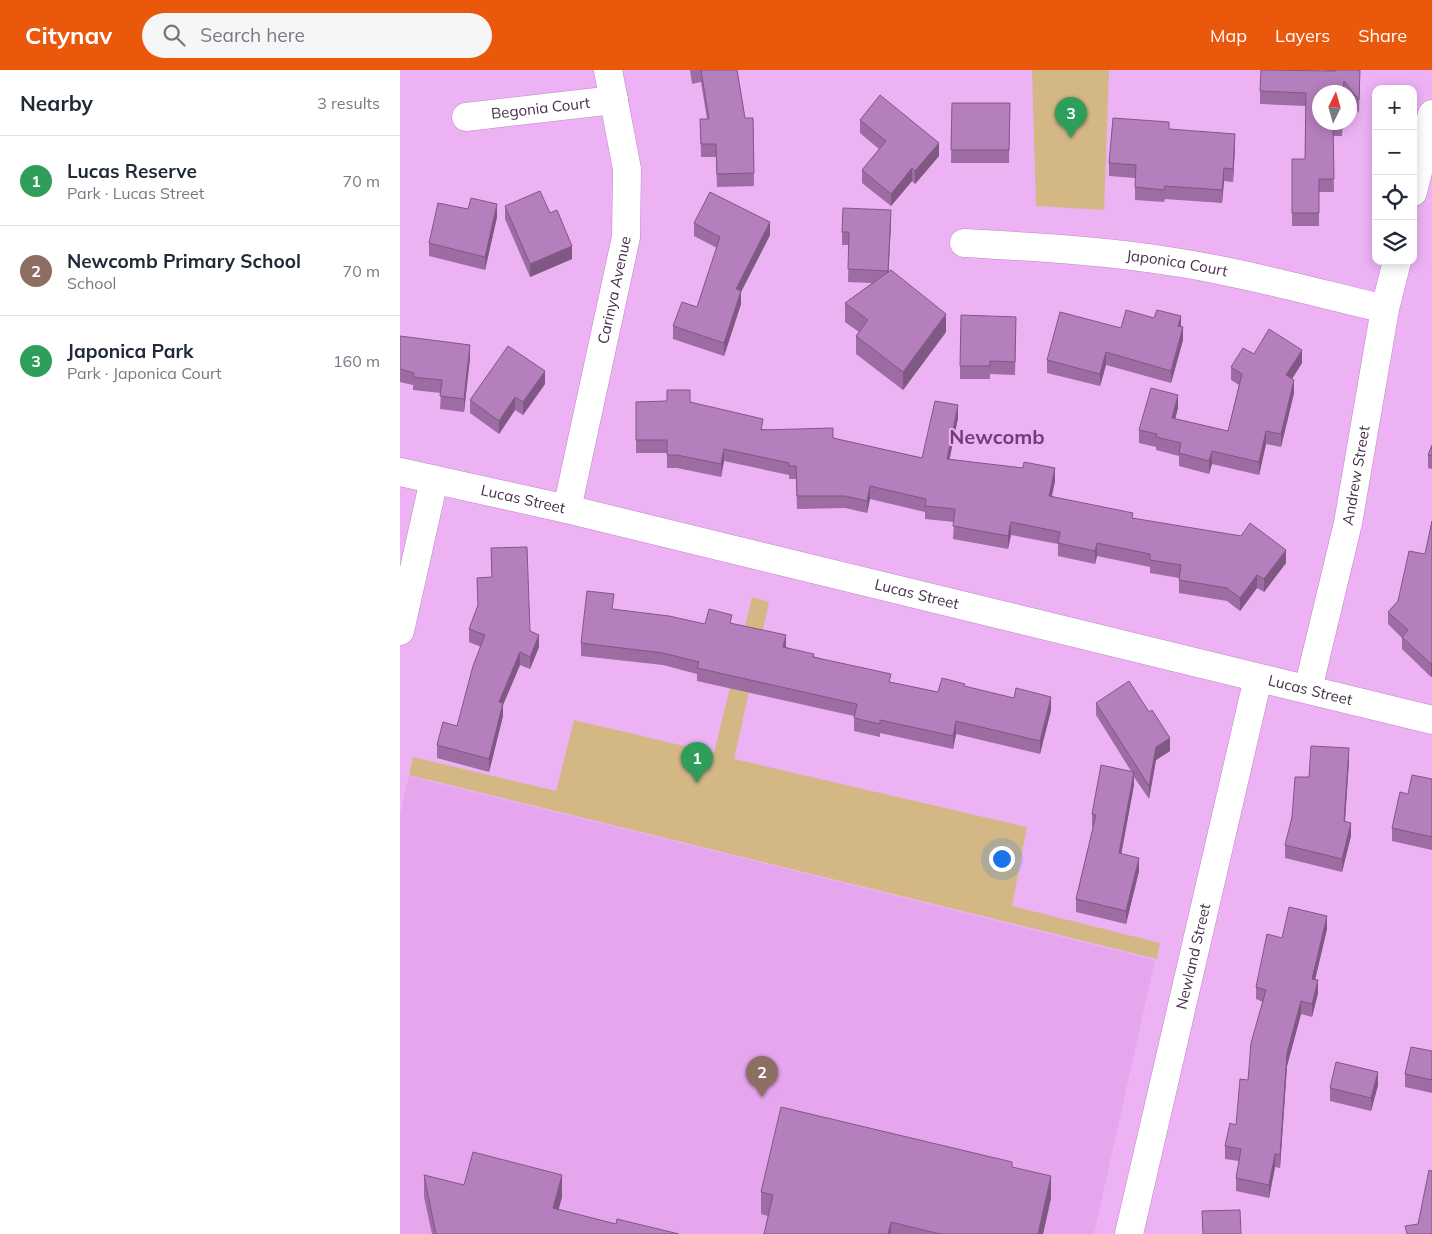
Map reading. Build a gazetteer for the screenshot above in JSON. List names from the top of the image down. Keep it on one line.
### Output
{"streets":{"street":["Begonia Court","Japonica Court","Carinya Avenue","Andrew Street","Lucas Street","Newland Street"]},"crossings":[["Begonia Court","Carinya Avenue"],["Japonica Court","Andrew Street"],["Carinya Avenue","Lucas Street"],["Andrew Street","Lucas Street"],["Lucas Street","Newland Street"]],"districts":["Newcomb"],"north":"top","page":{"header":"Citynav","search":"Search here","nav":["Map","Layers","Share"],"heading":["Nearby","3 results"],"map_buttons":["+","−"],"pins":["3","1","2"],"list":[{"mark":"1","name":"Lucas Reserve","note":"Park · Lucas Street","value":"70 m"},{"mark":"2","name":"Newcomb Primary School","note":"School","value":"70 m"},{"mark":"3","name":"Japonica Park","note":"Park · Japonica Court","value":"160 m"}]}}
